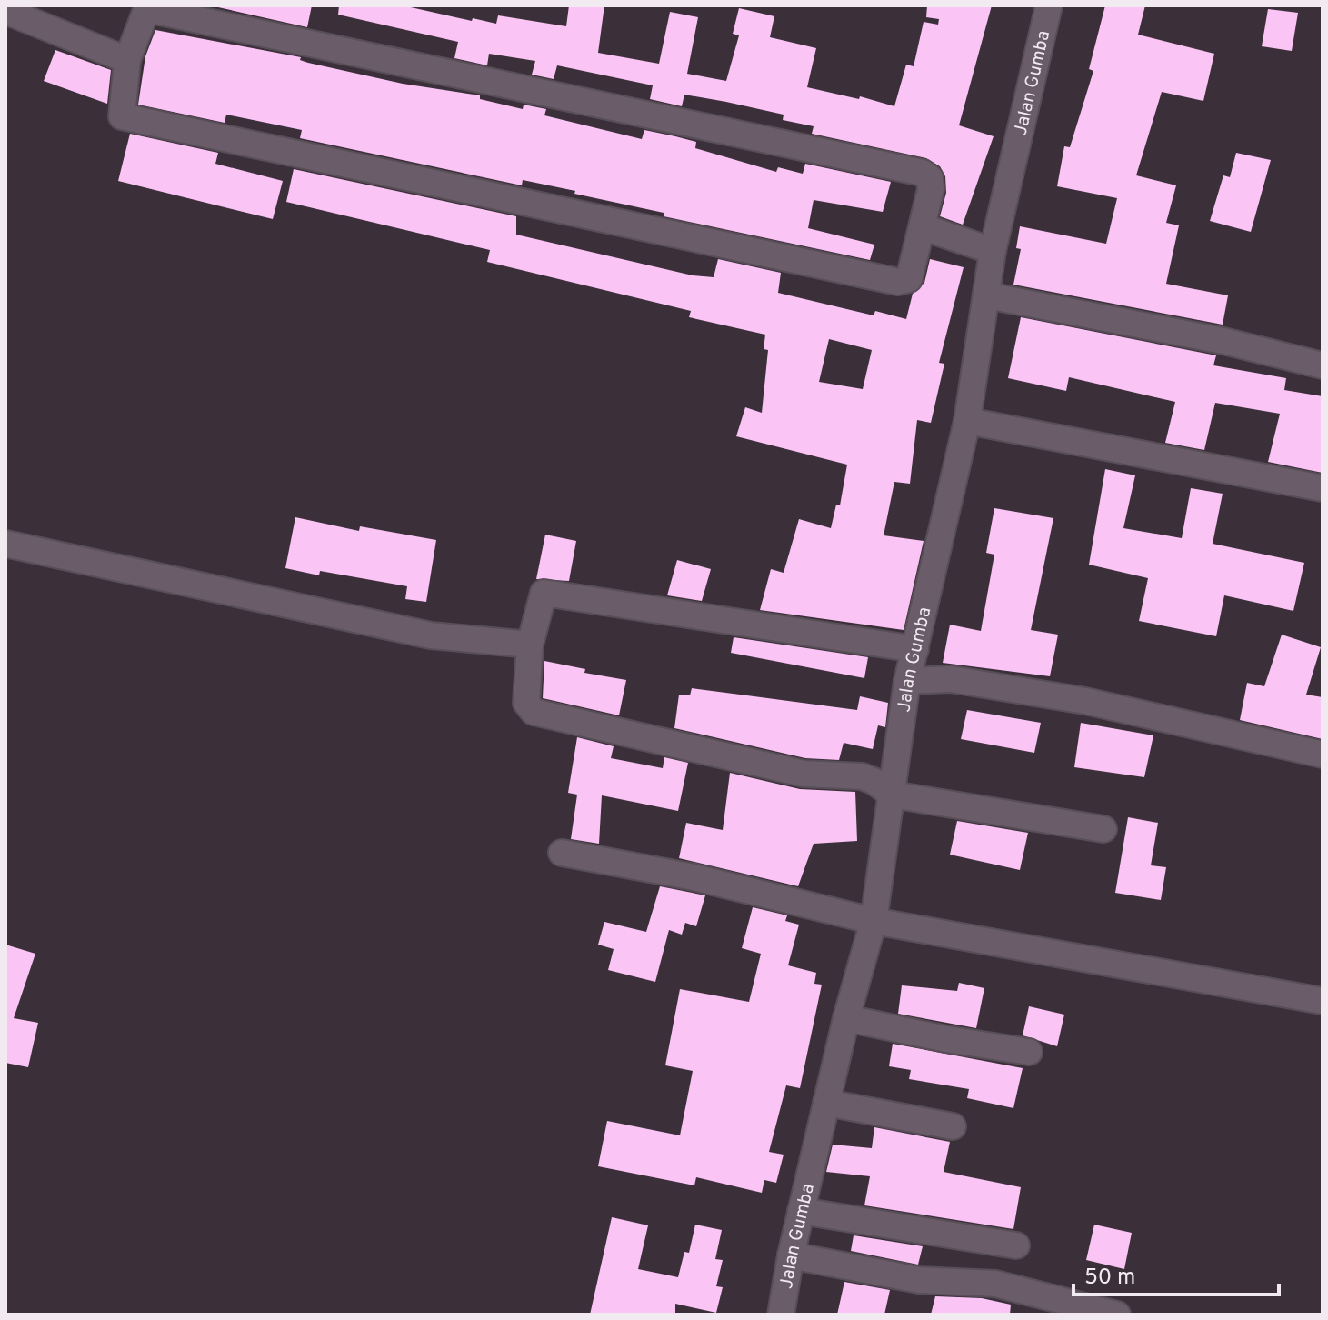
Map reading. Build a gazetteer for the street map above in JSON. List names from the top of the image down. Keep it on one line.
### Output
{"streets":{"street":["Jalan Gumba"]},"scale_bar":"50 m"}
